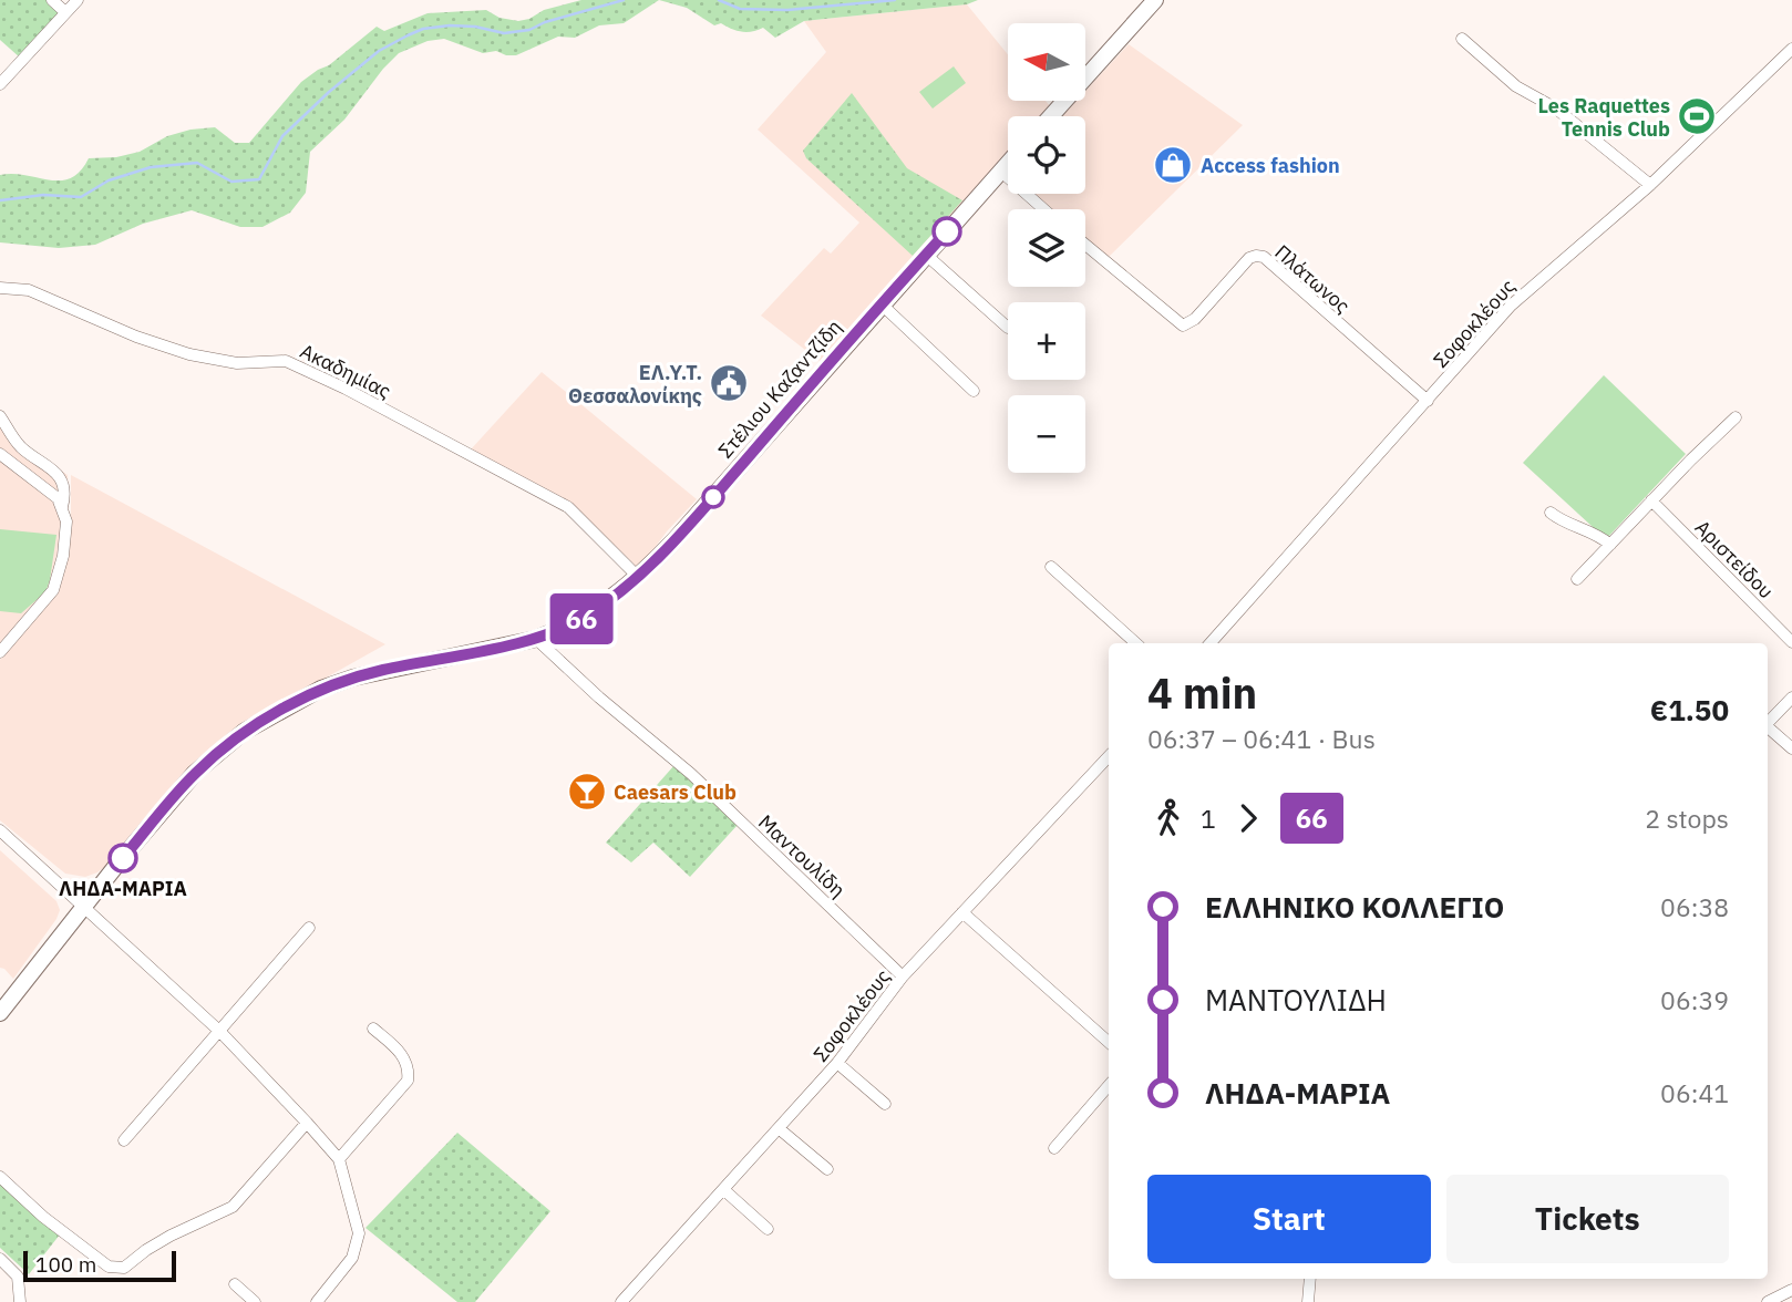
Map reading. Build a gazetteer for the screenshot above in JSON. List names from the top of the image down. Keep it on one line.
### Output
{"streets":{"main road":["Στέλιου Καζαντζίδη"],"street":["Πλάτωνος","Σοφοκλέους","Ακαδημίας","Αριστείδου","Μαντουλίδη"]},"crossings":[["Πλάτωνος","Σοφοκλέους"],["Σοφοκλέους","Μαντουλίδη"],["Ακαδημίας","Στέλιου Καζαντζίδη"],["Στέλιου Καζαντζίδη","Μαντουλίδη"]],"places":{"sports":["Les Raquettes Tennis Club"],"shop":["Access fashion"],"public building":["ΕΛ.Υ.Τ. Θεσσαλονίκης"],"bar":["Caesars Club"],"other":["ΛΗΔΑ-ΜΑΡΙΑ"]},"lines":["bus line 66"],"scale_bar":"100 m","north":"left","page":{"on_map":"66","map_buttons":["+","−"],"heading":["4 min","06:37 – 06:41 · Bus","€1.50"],"legs":["1","66","2 stops"],"list":[{"name":"ΕΛΛΗΝΙΚΟ ΚΟΛΛΕΓΙΟ","value":"06:38"},{"name":"ΜΑΝΤΟΥΛΙΔΗ","value":"06:39"},{"name":"ΛΗΔΑ-ΜΑΡΙΑ","value":"06:41"}],"buttons":["Start","Tickets"],"scale":"100 m"}}
